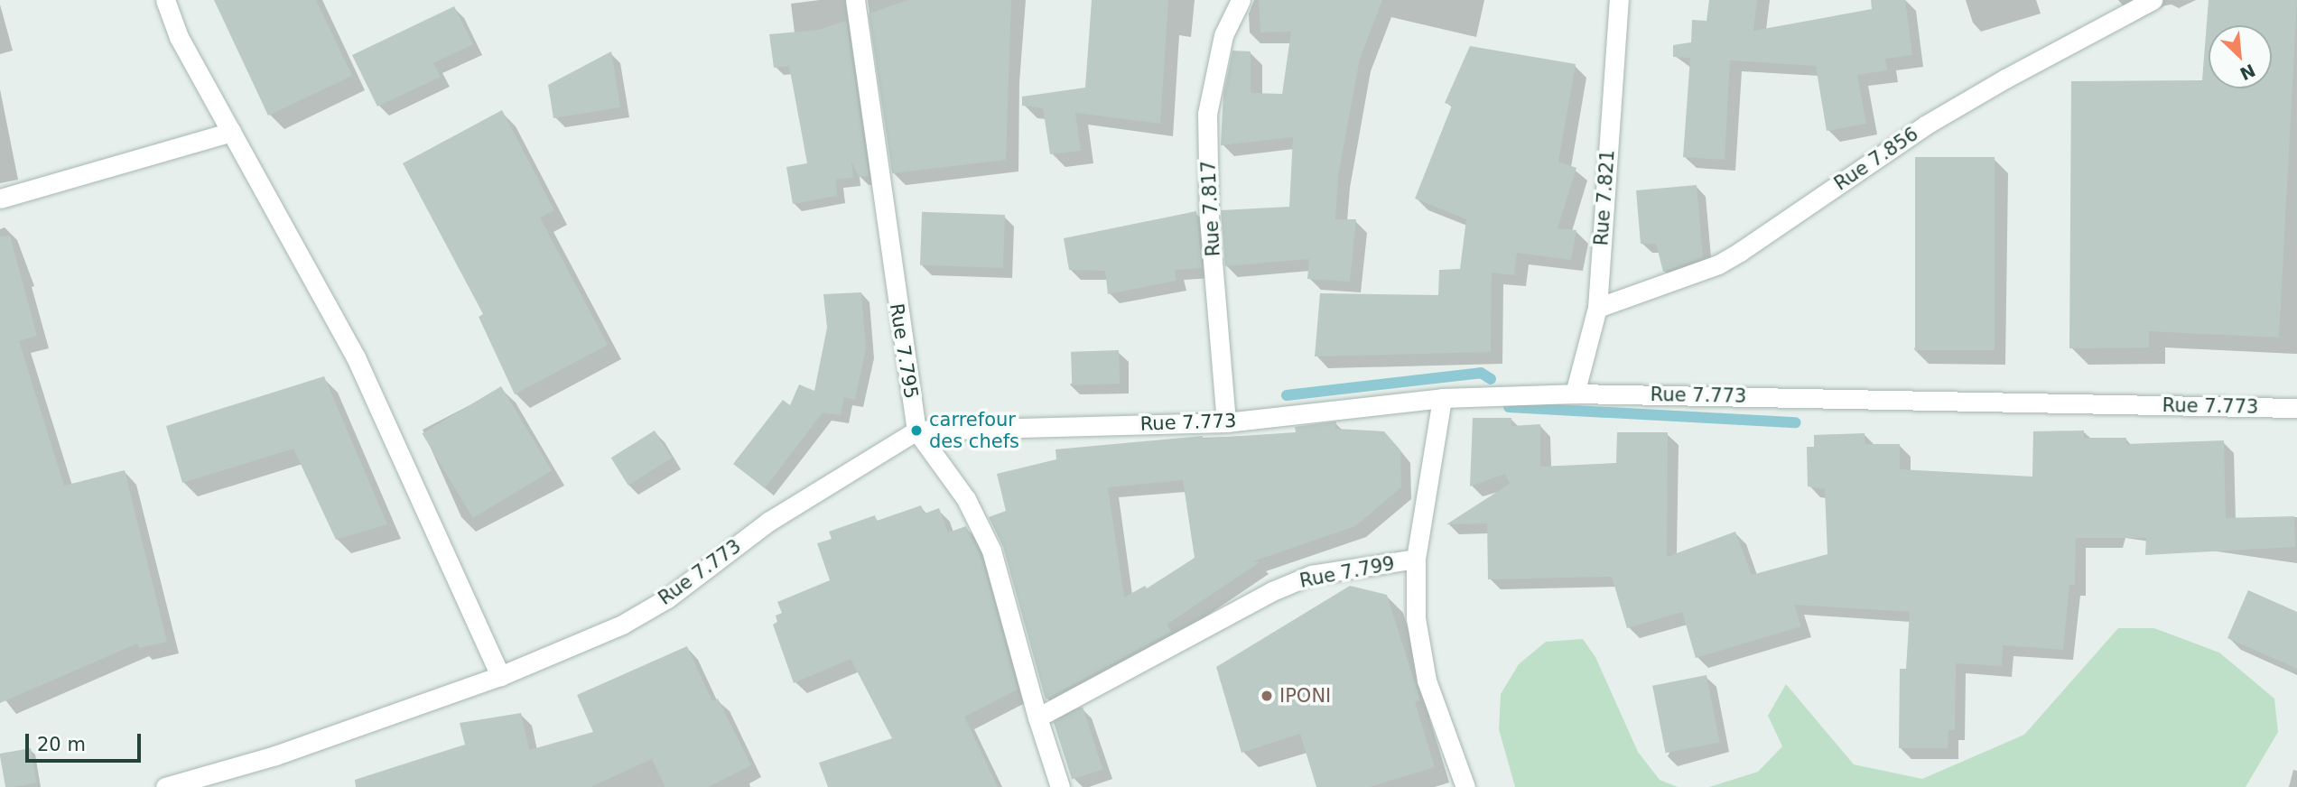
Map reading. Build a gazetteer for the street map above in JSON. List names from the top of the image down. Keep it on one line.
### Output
{"streets":{"street":["Rue 7.856","Rue 7.821","Rue 7.817","Rue 7.795","Rue 7.773","Rue 7.799"]},"crossings":[["Rue 7.856","Rue 7.821"],["Rue 7.821","Rue 7.773"],["Rue 7.817","Rue 7.773"],["Rue 7.795","Rue 7.773"],["Rue 7.795","Rue 7.799"]],"places":["carrefour des chefs","IPONI"],"scale_bar":"20 m","north":"bottom right"}
